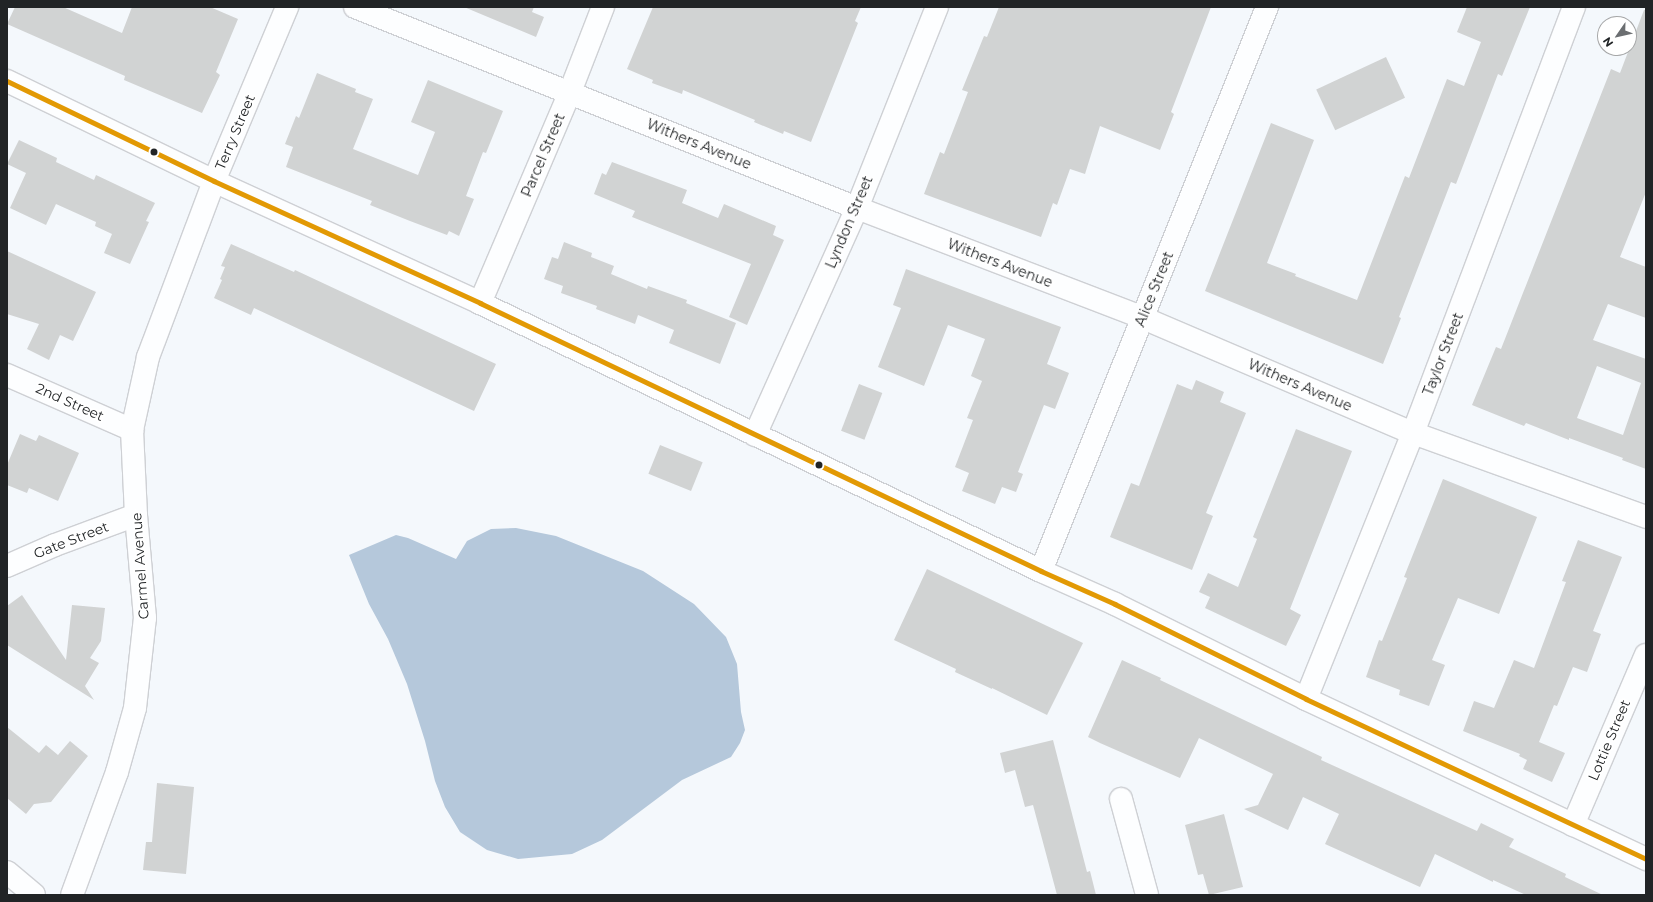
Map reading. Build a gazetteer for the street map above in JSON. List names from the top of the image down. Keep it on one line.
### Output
{"streets":{"street":["Terry Street","Withers Avenue","Parcel Street","Lyndon Street","Alice Street","Taylor Street","2nd Street","Gate Street","Carmel Avenue","Lottie Street"]},"crossings":[["Terry Street","Carmel Avenue"],["Withers Avenue","Parcel Street"],["Withers Avenue","Lyndon Street"],["Withers Avenue","Alice Street"],["Withers Avenue","Taylor Street"],["2nd Street","Carmel Avenue"],["Gate Street","Carmel Avenue"]],"north":"bottom left"}
